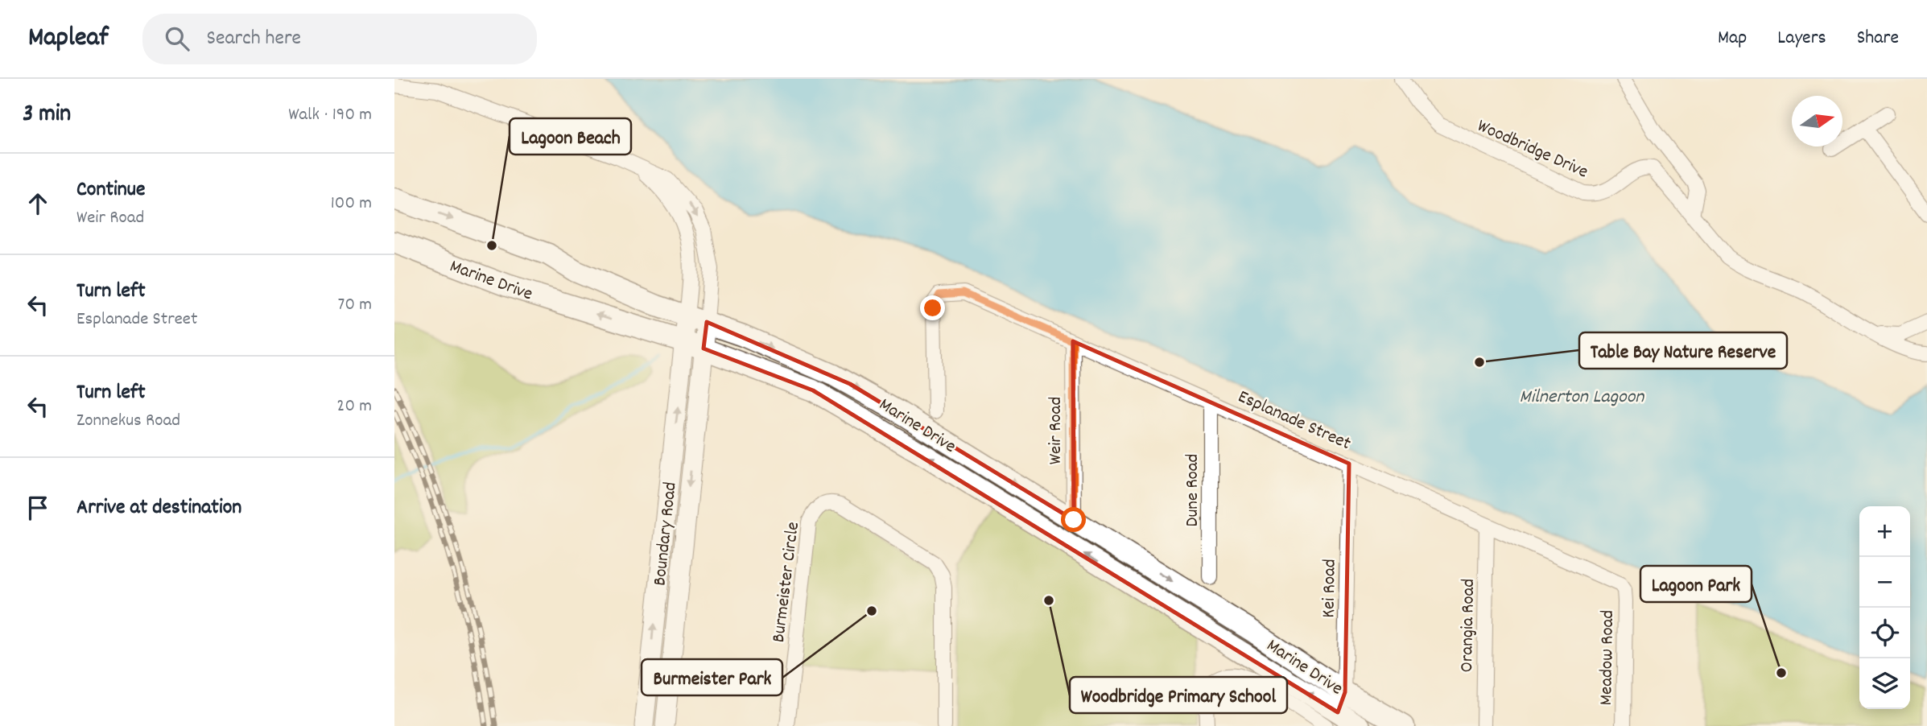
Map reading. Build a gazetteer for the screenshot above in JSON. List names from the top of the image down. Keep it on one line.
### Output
{"streets":{"main road":["Marine Drive","Boundary Road"],"street":["Woodbridge Drive","Esplanade Street","Weir Road","Dune Road","Burmeister Circle","Kei Road","Orangia Road","Meadow Road"]},"crossings":[["Marine Drive","Weir Road"],["Marine Drive","Boundary Road"],["Marine Drive","Kei Road"],["Esplanade Street","Weir Road"],["Esplanade Street","Dune Road"],["Esplanade Street","Kei Road"],["Esplanade Street","Orangia Road"],["Esplanade Street","Meadow Road"]],"water":["Milnerton Lagoon"],"places":["Lagoon Beach","Table Bay Nature Reserve","Woodbridge Primary School","Burmeister Park","Lagoon Park"],"north":"right","page":{"header":"Mapleaf","search":"Search here","nav":["Map","Layers","Share"],"heading":["3 min","Walk · 190 m"],"list":[["Continue","Weir Road","100 m"],["Turn left","Esplanade Street","70 m"],["Turn left","Zonnekus Road","20 m"],"Arrive at destination"],"map_buttons":["+","−"]}}
